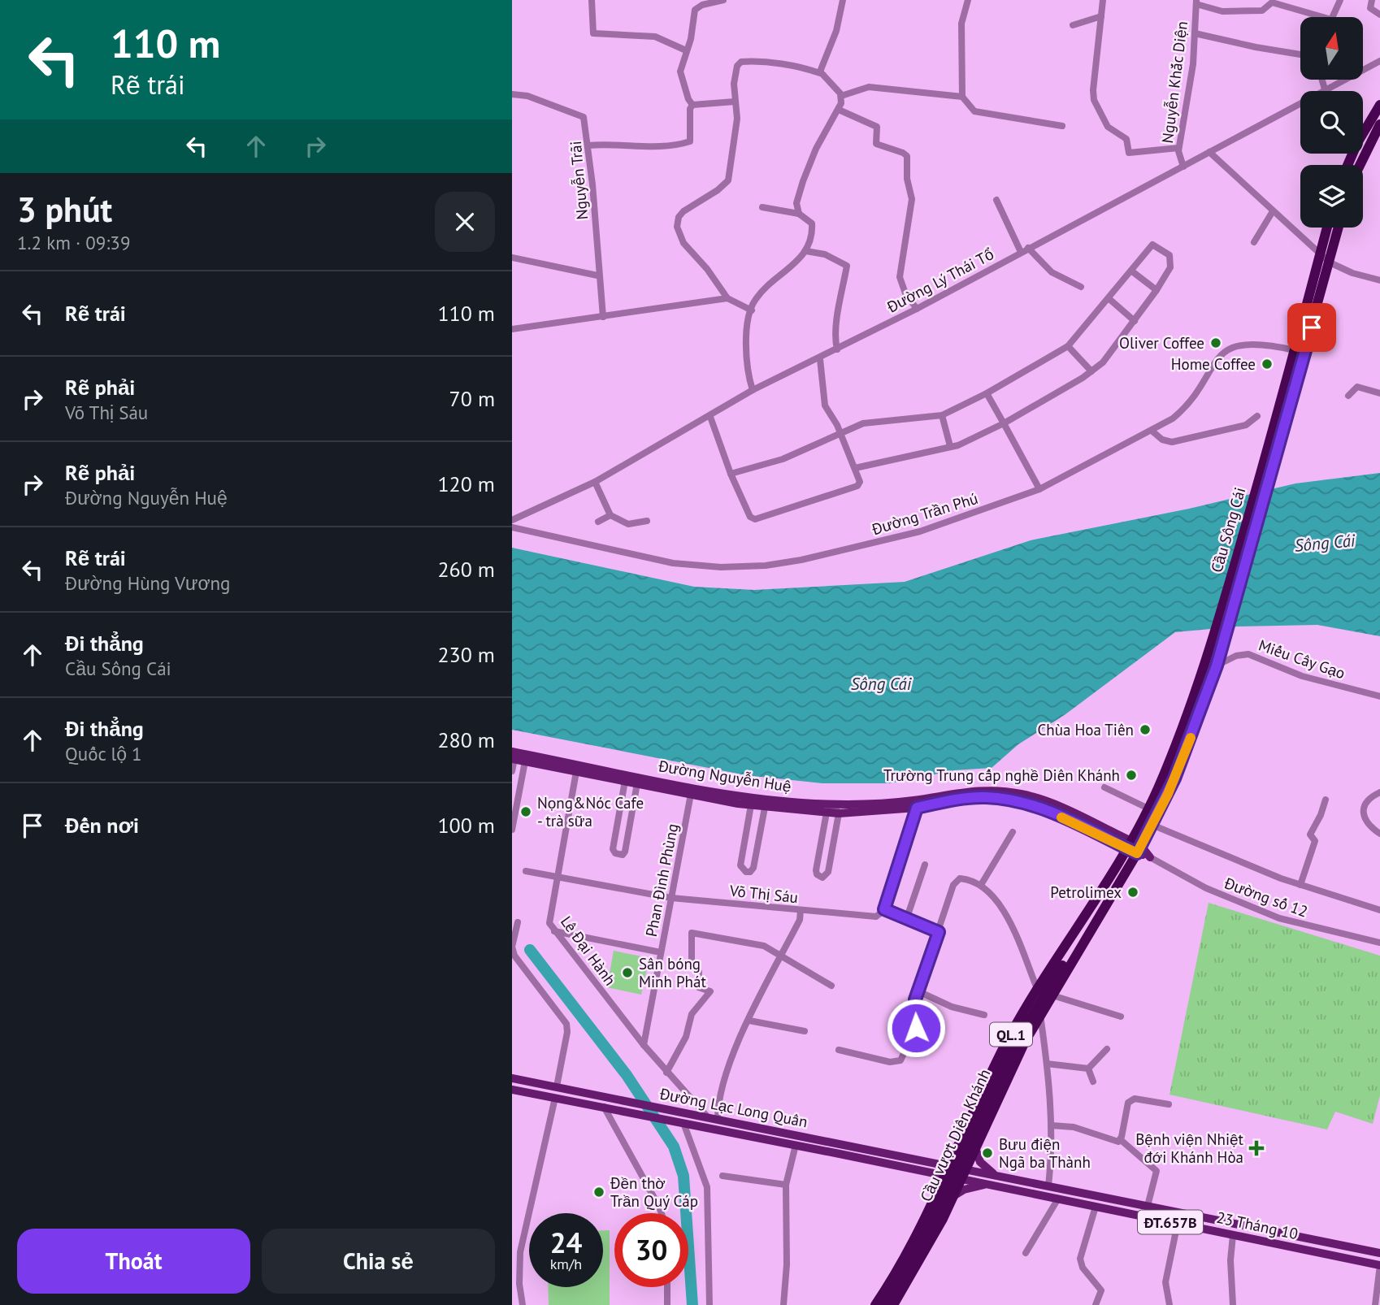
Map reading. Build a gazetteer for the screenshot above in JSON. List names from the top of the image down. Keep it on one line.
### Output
{"streets":{"highway":["Cầu Sông Cái","QL.1","Cầu vượt Diên Khánh"],"main road":["Đường Nguyễn Huệ","Đường Lạc Long Quân","ĐT.657B","23 Tháng 10"],"street":["Nguyễn Khắc Diện","Nguyễn Trãi","Đường Lý Thái Tổ","Đường Trần Phú","Miếu Cây Gạo","Phan Đình Phùng","Võ Thị Sáu","Đường số 12","Lê Đại Hành"]},"crossings":[["Nguyễn Khắc Diện","Đường Lý Thái Tổ"],["Đường Trần Phú","QL.1"],["Cầu Sông Cái","Miếu Cây Gạo"],["Cầu Sông Cái","QL.1"],["Miếu Cây Gạo","QL.1"],["Đường Nguyễn Huệ","Phan Đình Phùng"],["Đường Nguyễn Huệ","Đường số 12"],["Đường Nguyễn Huệ","Lê Đại Hành"],["Đường Nguyễn Huệ","QL.1"],["Phan Đình Phùng","Võ Thị Sáu"],["Phan Đình Phùng","Lê Đại Hành"],["Võ Thị Sáu","Lê Đại Hành"],["Lê Đại Hành","Đường Lạc Long Quân"],["QL.1","Đường Lạc Long Quân"],["QL.1","Cầu vượt Diên Khánh"],["QL.1","ĐT.657B"],["QL.1","23 Tháng 10"],["ĐT.657B","23 Tháng 10"]],"water":["Sông Cái"],"places":{"other":["Oliver Coffee","Home Coffee","Chùa Hoa Tiên","Trường Trung cấp nghề Diên Khánh","Nọng&Nóc Cafe - trà sữa","Petrolimex","Sân bóng Minh Phát","Bưu điện Ngã ba Thành","Đền thờ Trần Quý Cáp"],"health":["Bệnh viện Nhiệt đới Khánh Hòa"]},"north":"top","page":{"turn":["110 m","Rẽ trái"],"heading":["3 phút","1.2 km · 09:39"],"list":[{"name":"Rẽ trái","value":"110 m"},{"name":"Rẽ phải","note":"Võ Thị Sáu","value":"70 m"},{"name":"Rẽ phải","note":"Đường Nguyễn Huệ","value":"120 m"},{"name":"Rẽ trái","note":"Đường Hùng Vương","value":"260 m"},{"name":"Đi thẳng","note":"Cầu Sông Cái","value":"230 m"},{"name":"Đi thẳng","note":"Quốc lộ 1","value":"280 m"},{"name":"Đến nơi","value":"100 m"}],"speed":"24 km/h","limit":"30","buttons":["Thoát","Chia sẻ"]}}
